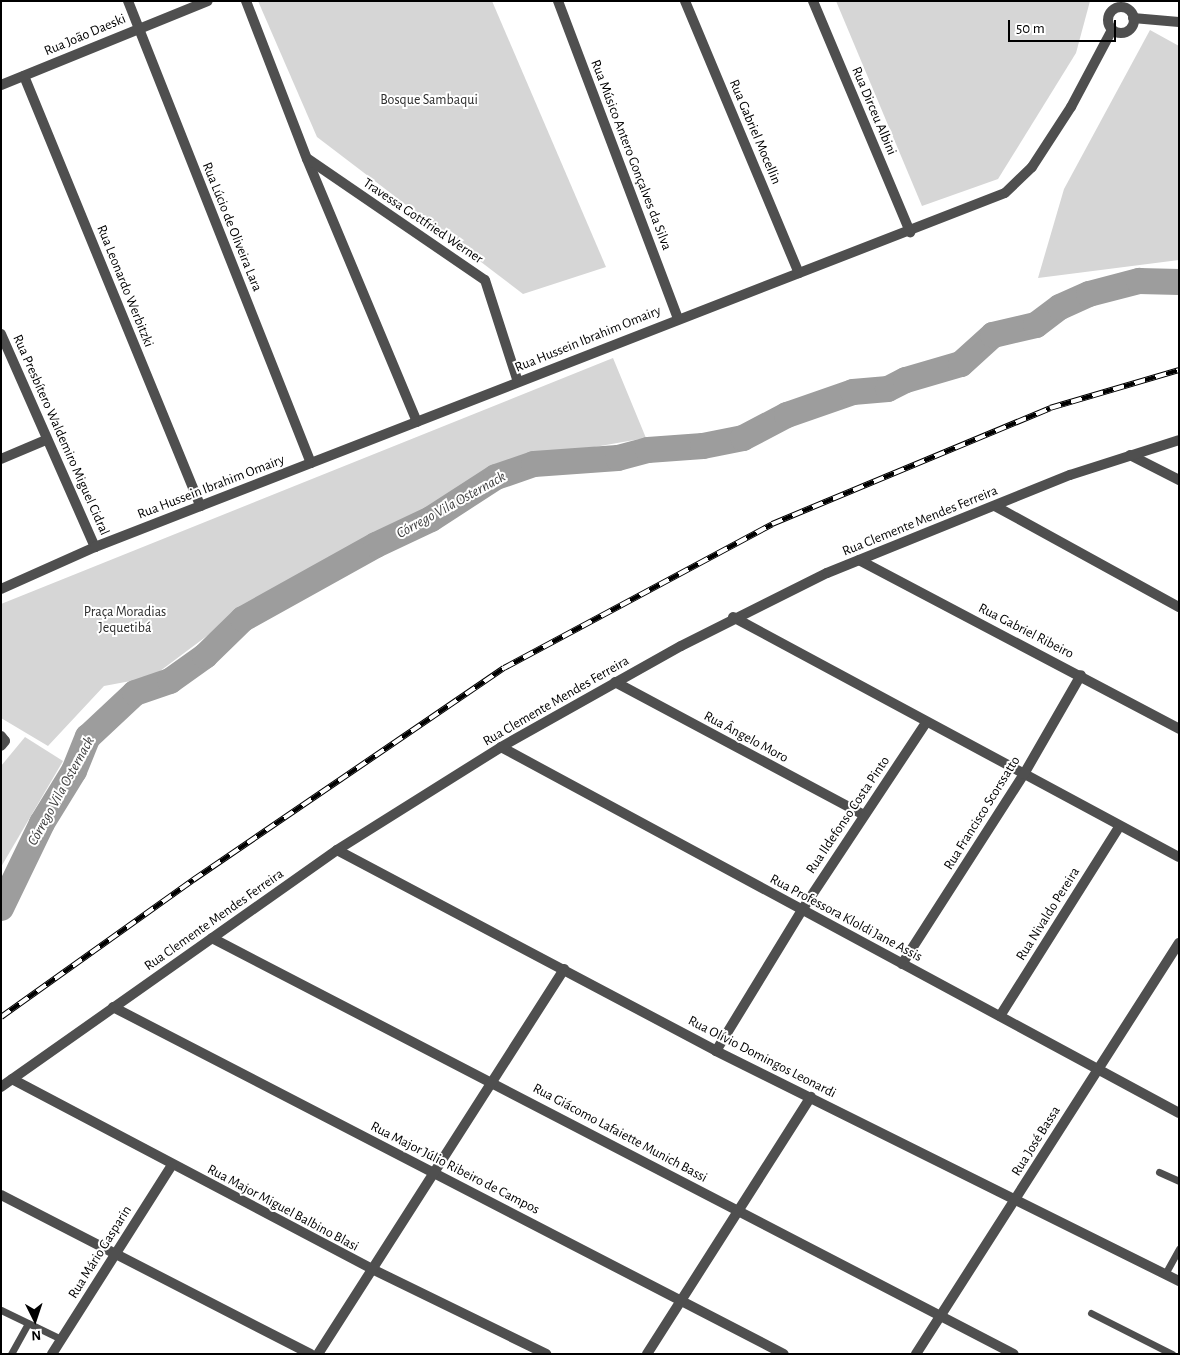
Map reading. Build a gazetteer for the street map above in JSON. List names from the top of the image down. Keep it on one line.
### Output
{"streets":{"street":["Rua João Daeski","Rua Dirceu Albini","Rua Gabriel Mocellin","Rua Músico Antero Gonçalves da Silva","Travessa Gottfried Werner","Rua Lúcio de Oliveira Lara","Rua Leonardo Werbitzki","Rua Hussein Ibrahim Omairy","Rua Presbítero Waldemiro Miguel Cidral","Rua Clemente Mendes Ferreira","Rua Gabriel Ribeiro","Rua Ângelo Moro","Rua Francisco Scorssatto","Rua Ildefonso Costa Pinto","Rua Nivaldo Pereira","Rua Professora Kloldi Jane Assis","Rua Olívio Domingos Leonardi","Rua Giácomo Lafaiette Munich Bassi","Rua José Bassa","Rua Major Júlio Ribeiro de Campos","Rua Major Miguel Balbino Blasi","Rua Mário Gasparin"]},"crossings":[["Rua João Daeski","Rua Lúcio de Oliveira Lara"],["Rua João Daeski","Rua Leonardo Werbitzki"],["Rua Dirceu Albini","Rua Hussein Ibrahim Omairy"],["Rua Gabriel Mocellin","Rua Hussein Ibrahim Omairy"],["Rua Músico Antero Gonçalves da Silva","Rua Hussein Ibrahim Omairy"],["Travessa Gottfried Werner","Rua Hussein Ibrahim Omairy"],["Rua Lúcio de Oliveira Lara","Rua Hussein Ibrahim Omairy"],["Rua Leonardo Werbitzki","Rua Hussein Ibrahim Omairy"],["Rua Hussein Ibrahim Omairy","Rua Presbítero Waldemiro Miguel Cidral"],["Rua Clemente Mendes Ferreira","Rua Gabriel Ribeiro"],["Rua Clemente Mendes Ferreira","Rua Ângelo Moro"],["Rua Clemente Mendes Ferreira","Rua Professora Kloldi Jane Assis"],["Rua Clemente Mendes Ferreira","Rua Olívio Domingos Leonardi"],["Rua Clemente Mendes Ferreira","Rua Giácomo Lafaiette Munich Bassi"],["Rua Clemente Mendes Ferreira","Rua Major Júlio Ribeiro de Campos"],["Rua Clemente Mendes Ferreira","Rua Major Miguel Balbino Blasi"],["Rua Gabriel Ribeiro","Rua Francisco Scorssatto"],["Rua Ângelo Moro","Rua Ildefonso Costa Pinto"],["Rua Francisco Scorssatto","Rua Professora Kloldi Jane Assis"],["Rua Ildefonso Costa Pinto","Rua Professora Kloldi Jane Assis"],["Rua Ildefonso Costa Pinto","Rua Olívio Domingos Leonardi"],["Rua Nivaldo Pereira","Rua Professora Kloldi Jane Assis"],["Rua Professora Kloldi Jane Assis","Rua José Bassa"],["Rua Olívio Domingos Leonardi","Rua José Bassa"],["Rua Giácomo Lafaiette Munich Bassi","Rua José Bassa"],["Rua Major Miguel Balbino Blasi","Rua Mário Gasparin"]],"water":["Córrego Vila Osternack"],"parks":["Bosque Sambaqui","Praça Moradias Jequetibá"],"scale_bar":"50 m","north":"bottom"}
